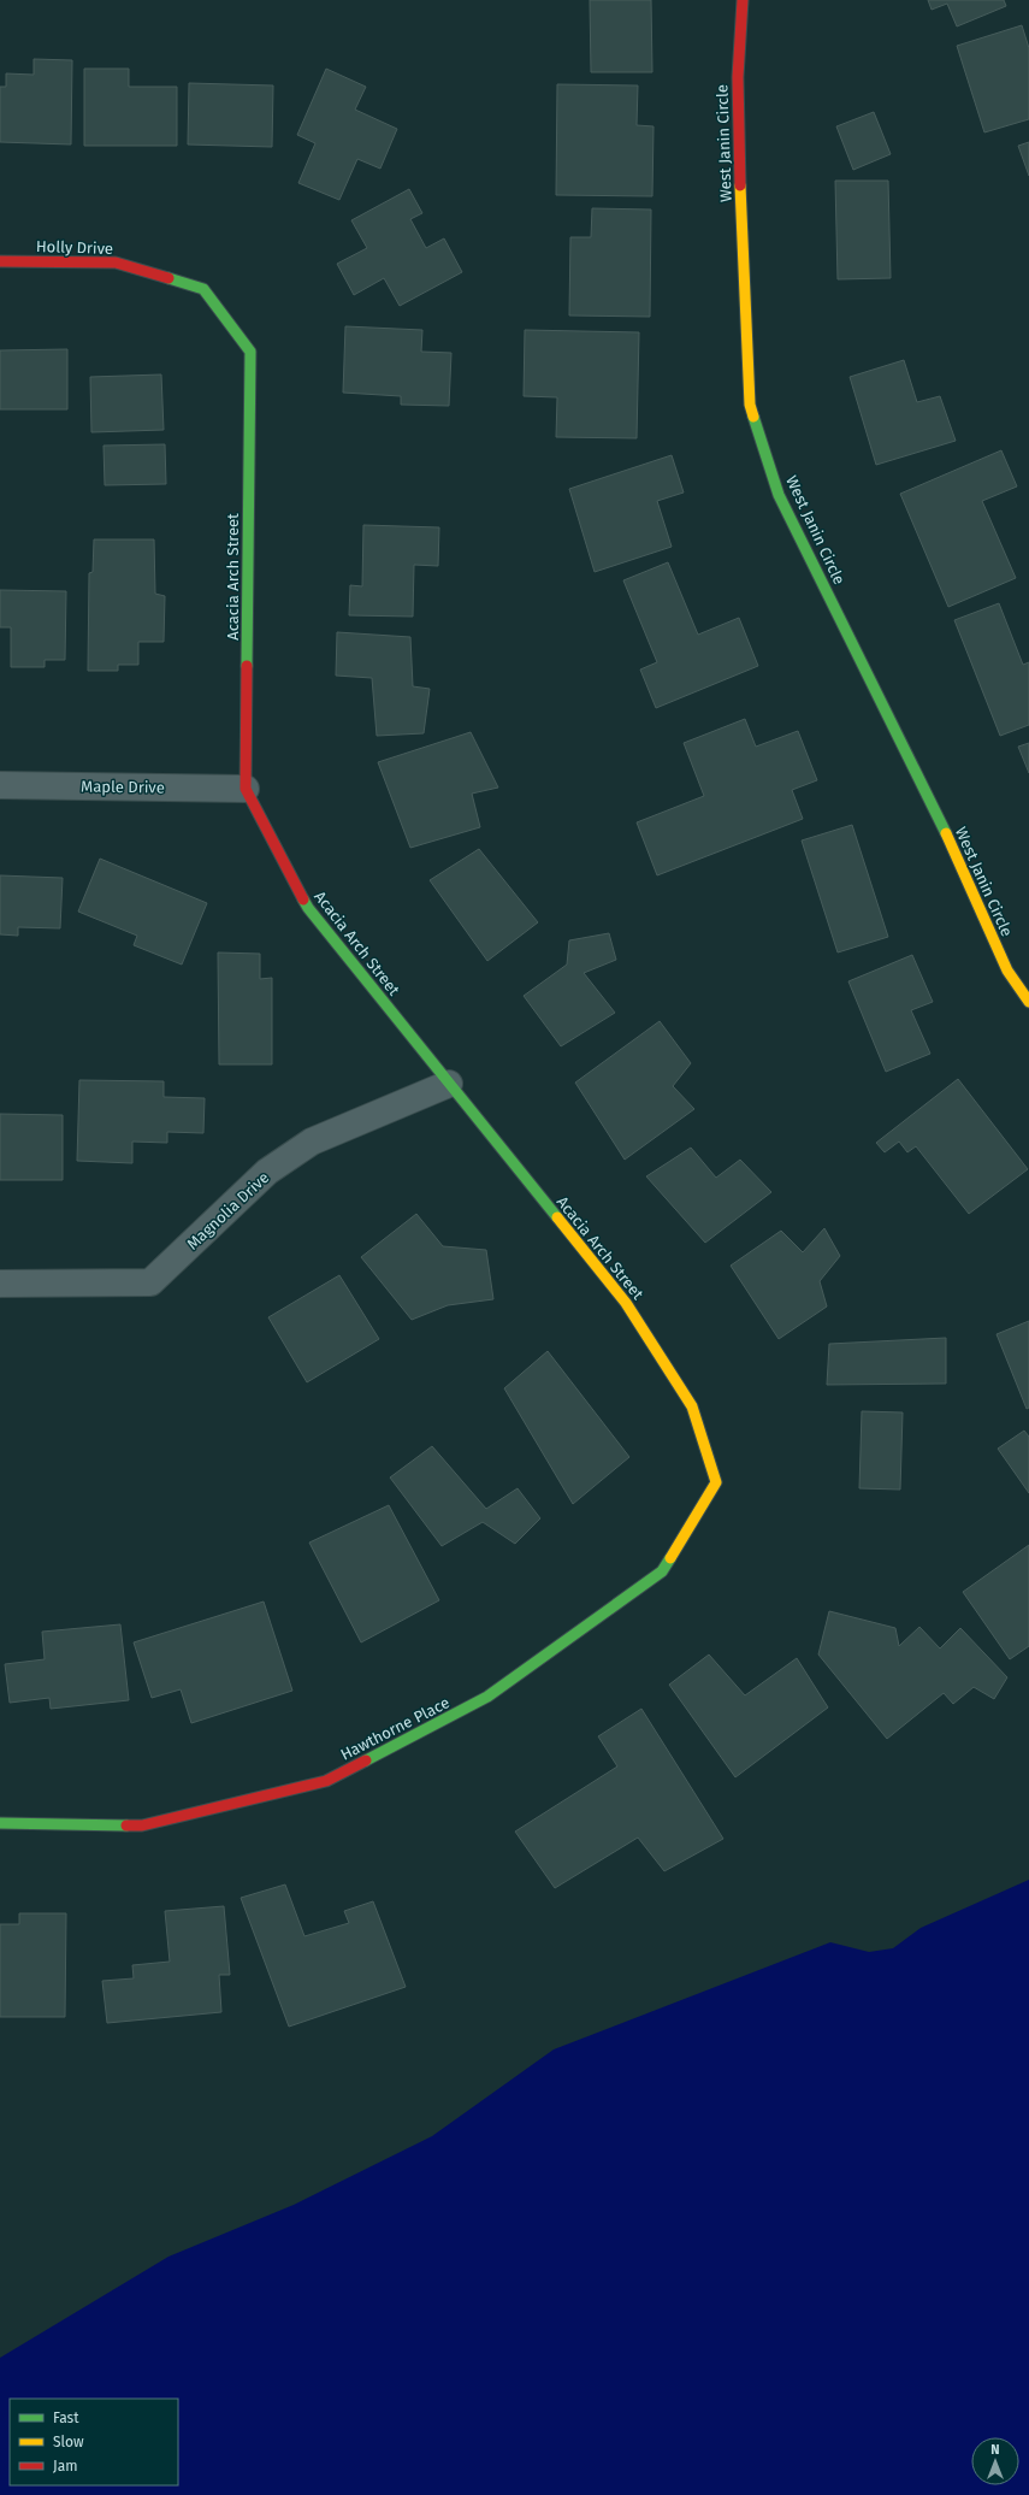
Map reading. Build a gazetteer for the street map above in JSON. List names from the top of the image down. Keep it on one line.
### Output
{"streets":{"street":["West Janin Circle","Holly Drive","Acacia Arch Street","Maple Drive","Magnolia Drive","Hawthorne Place"]},"crossings":[["Holly Drive","Acacia Arch Street"],["Acacia Arch Street","Maple Drive"],["Acacia Arch Street","Magnolia Drive"],["Acacia Arch Street","Hawthorne Place"]],"legend":["Fast","Slow","Jam"],"north":"top"}
